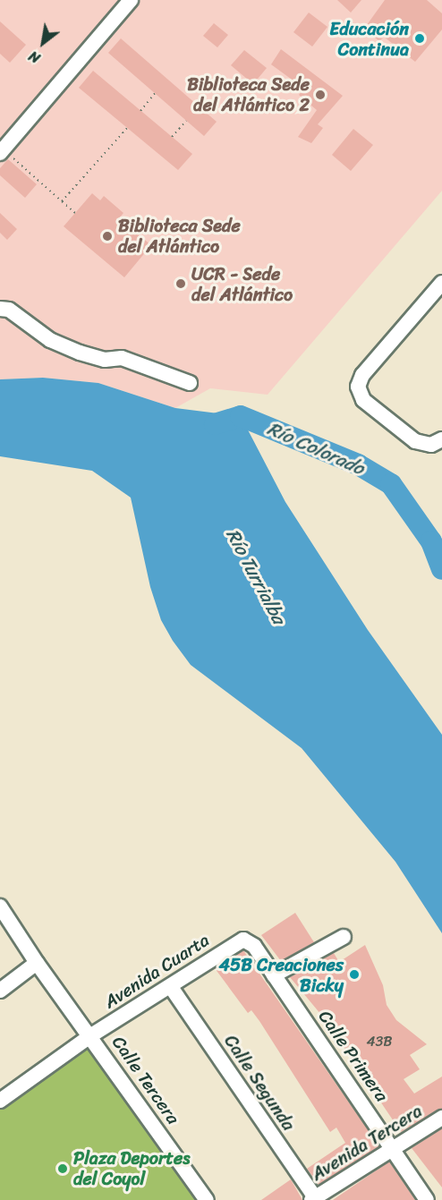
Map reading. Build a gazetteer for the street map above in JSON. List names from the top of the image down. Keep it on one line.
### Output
{"streets":{"street":["Avenida Cuarta","Calle Primera","Calle Tercera","Calle Segunda","Avenida Tercera"]},"crossings":[["Avenida Cuarta","Calle Primera"],["Avenida Cuarta","Calle Tercera"],["Avenida Cuarta","Calle Segunda"],["Calle Primera","Avenida Tercera"],["Calle Segunda","Avenida Tercera"]],"water":["Río Colorado","Río Turrialba"],"places":["Educación Continua","Biblioteca Sede del Atlántico 2","Biblioteca Sede del Atlántico","UCR - Sede del Atlántico","45B Creaciones Bicky","Plaza Deportes del Coyol"],"house_numbers":["43B"],"north":"bottom left"}
